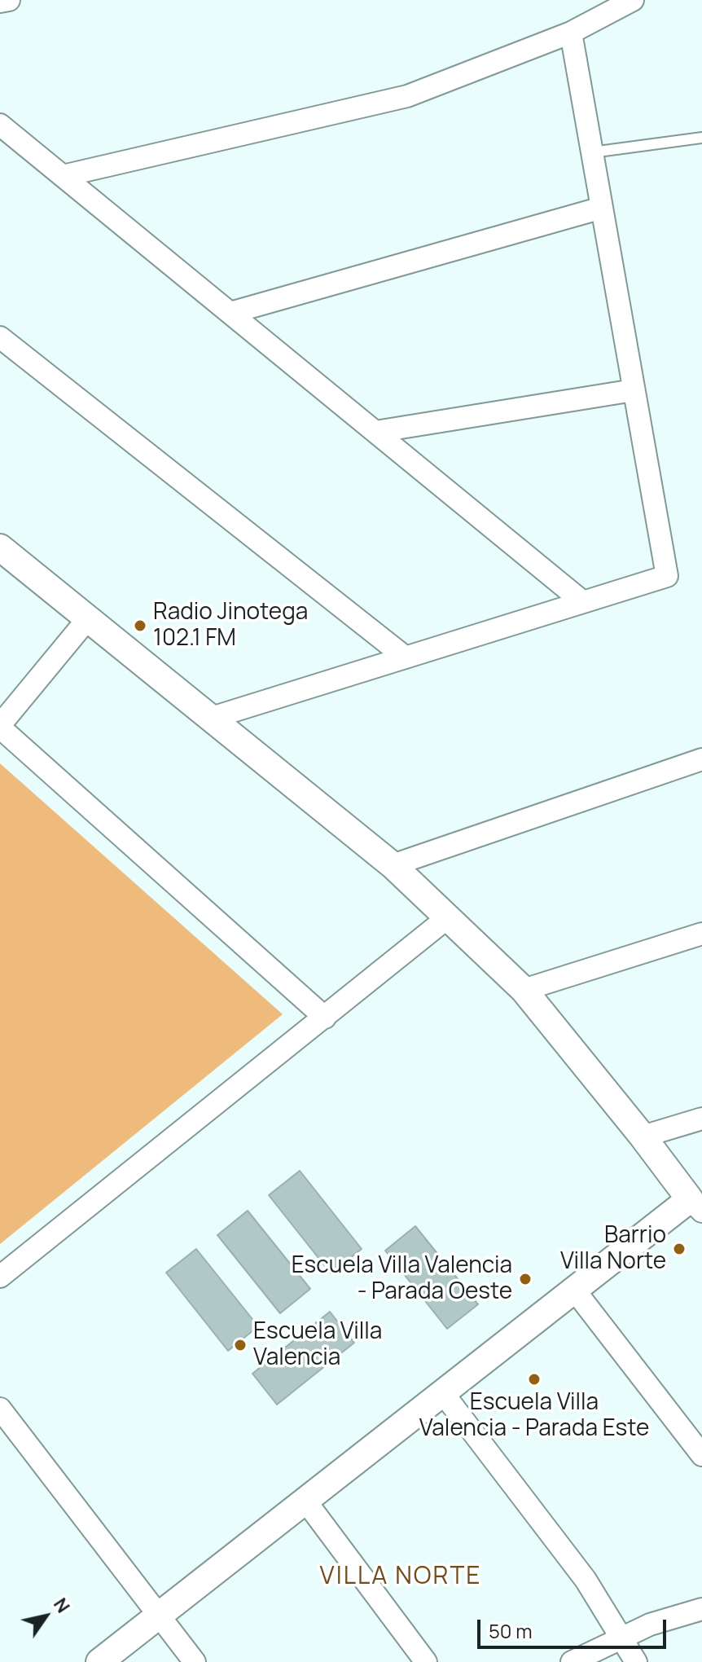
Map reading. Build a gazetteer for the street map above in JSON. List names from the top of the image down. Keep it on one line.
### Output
{"districts":["VILLA NORTE"],"places":["Radio Jinotega 102.1 FM","Barrio Villa Norte","Escuela Villa Valencia - Parada Oeste","Escuela Villa Valencia","Escuela Villa Valencia - Parada Este"],"scale_bar":"50 m","north":"top right"}
